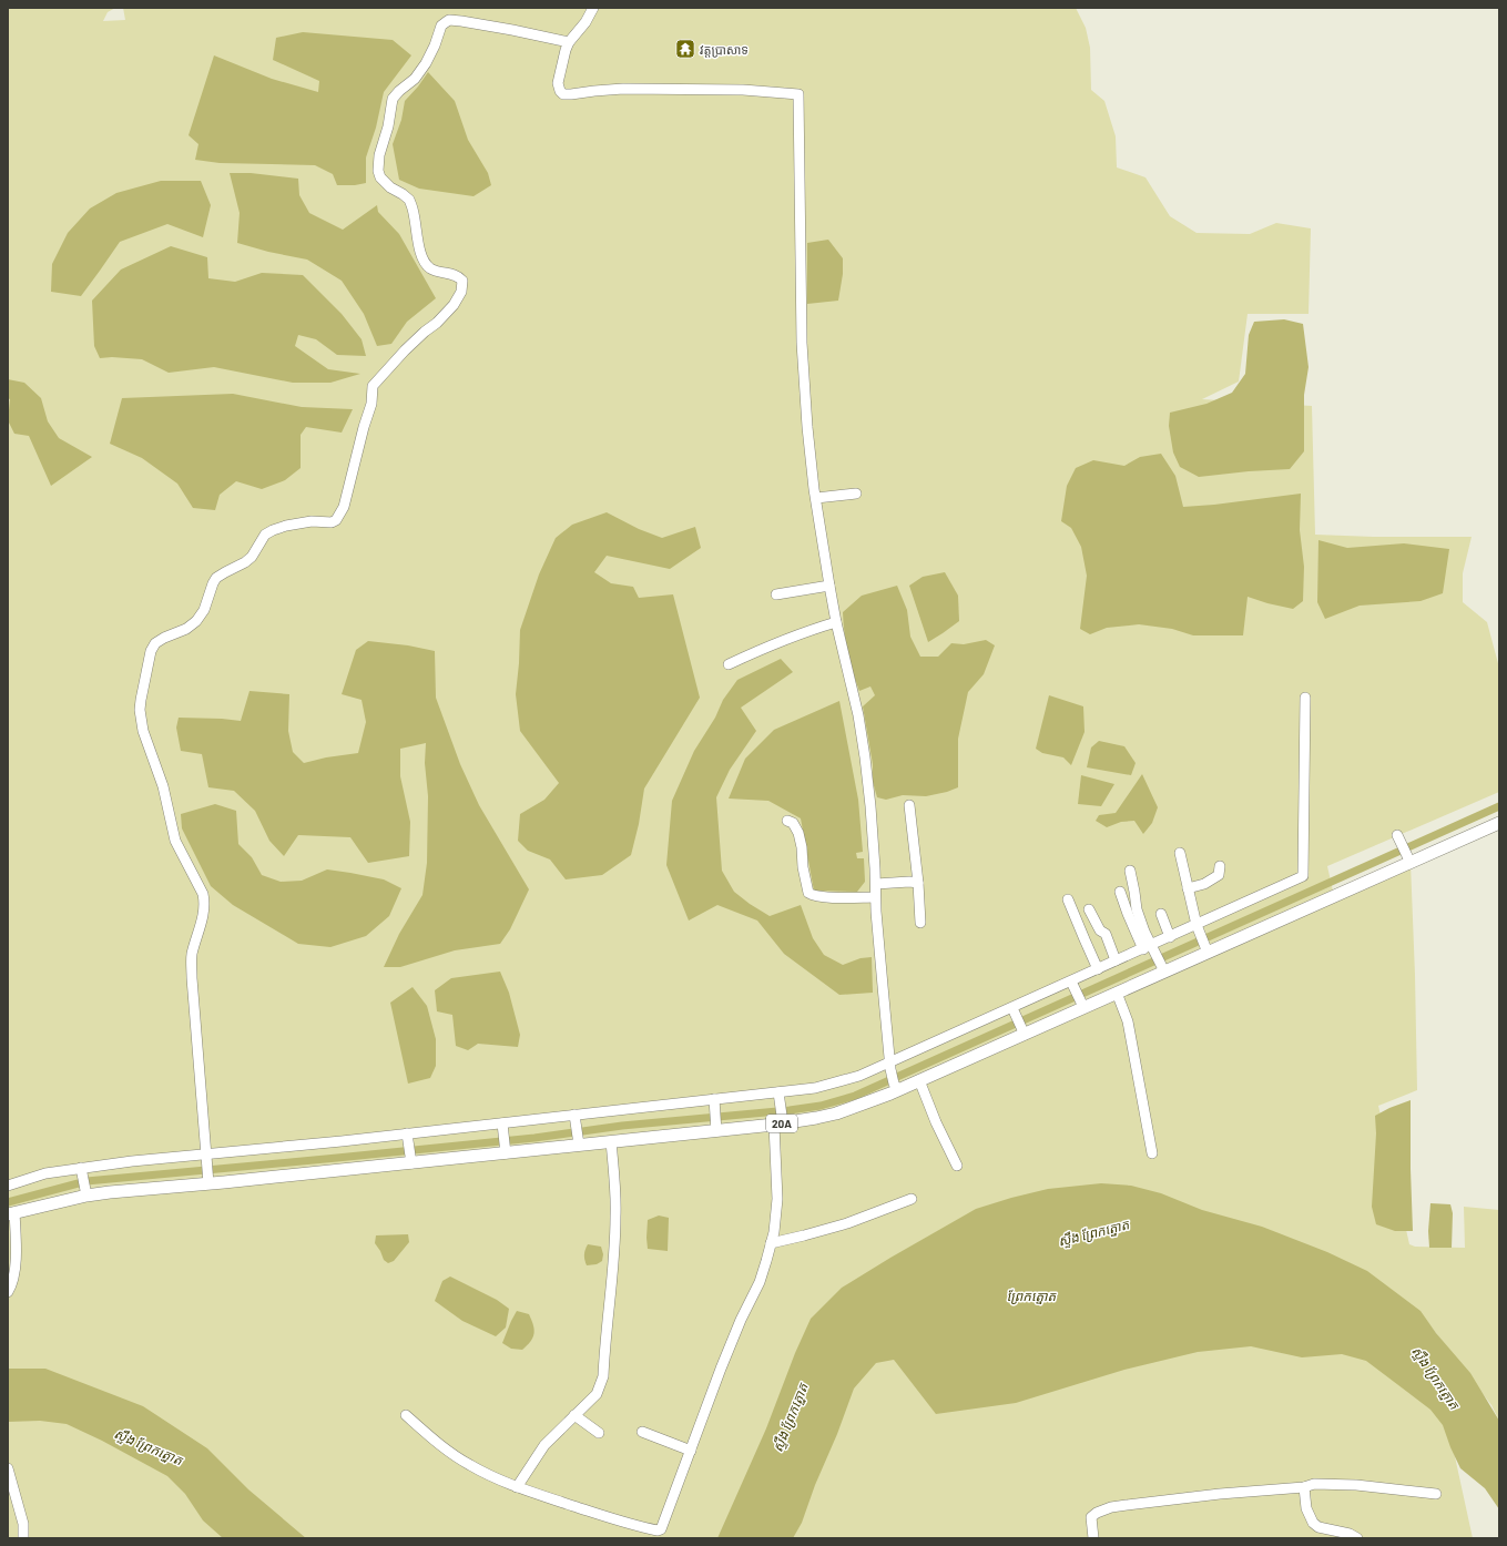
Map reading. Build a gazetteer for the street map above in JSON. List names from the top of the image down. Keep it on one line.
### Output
{"streets":{"main road":["20A"]},"water":["ស្ទឹង ព្រែកត្នោត","ព្រែកត្នោត"],"places":{"temple":["វត្តប្រាសាទ"]}}
